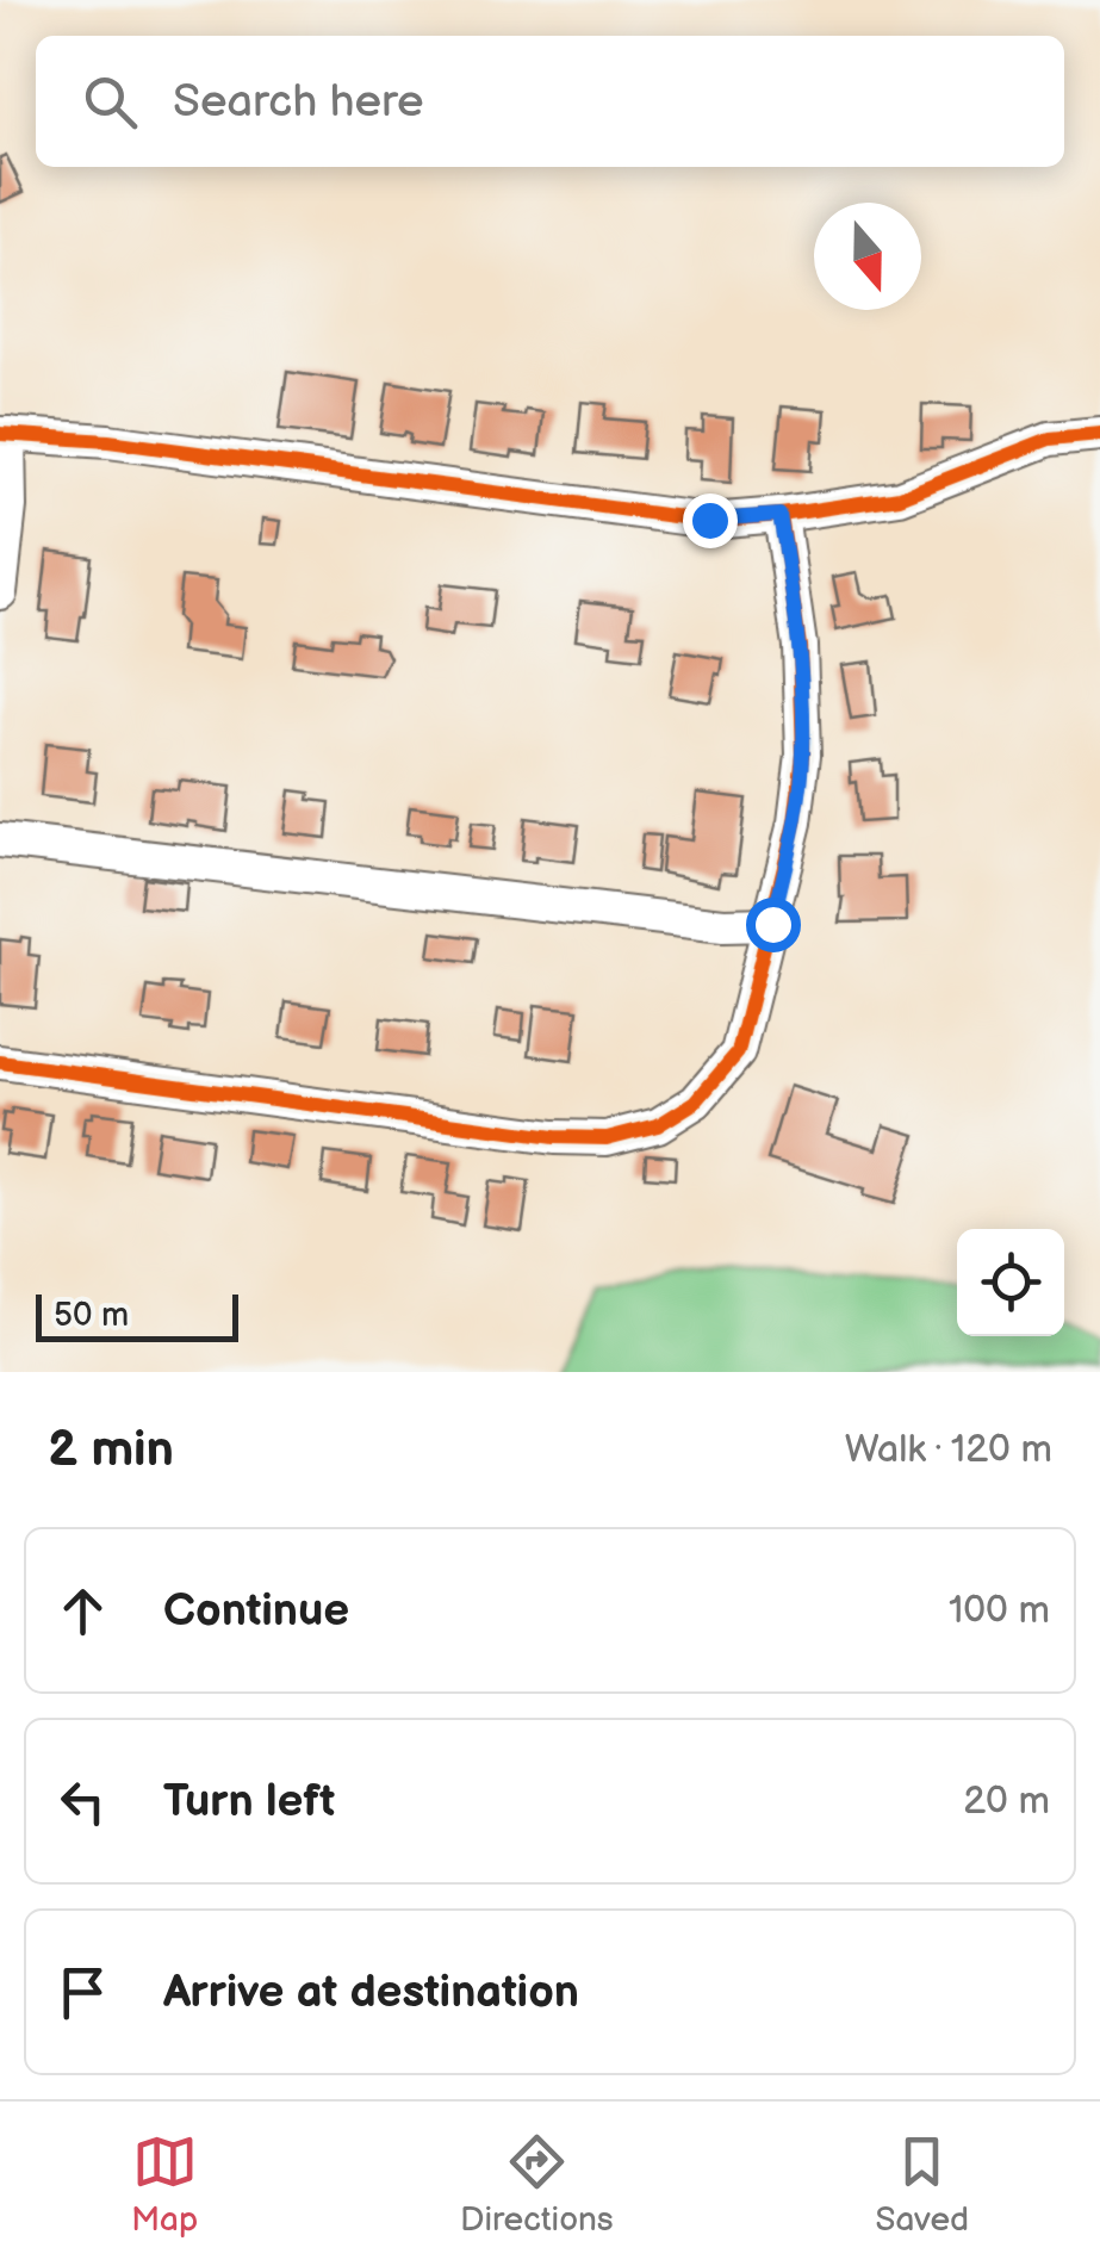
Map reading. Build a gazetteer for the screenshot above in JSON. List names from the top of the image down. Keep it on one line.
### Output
{"scale_bar":"50 m","north":"bottom","page":{"search":"Search here","scale":"50 m","heading":["2 min","Walk · 120 m"],"list":[["Continue","100 m"],["Turn left","20 m"],"Arrive at destination"],"nav":["Map","Directions","Saved"]}}
